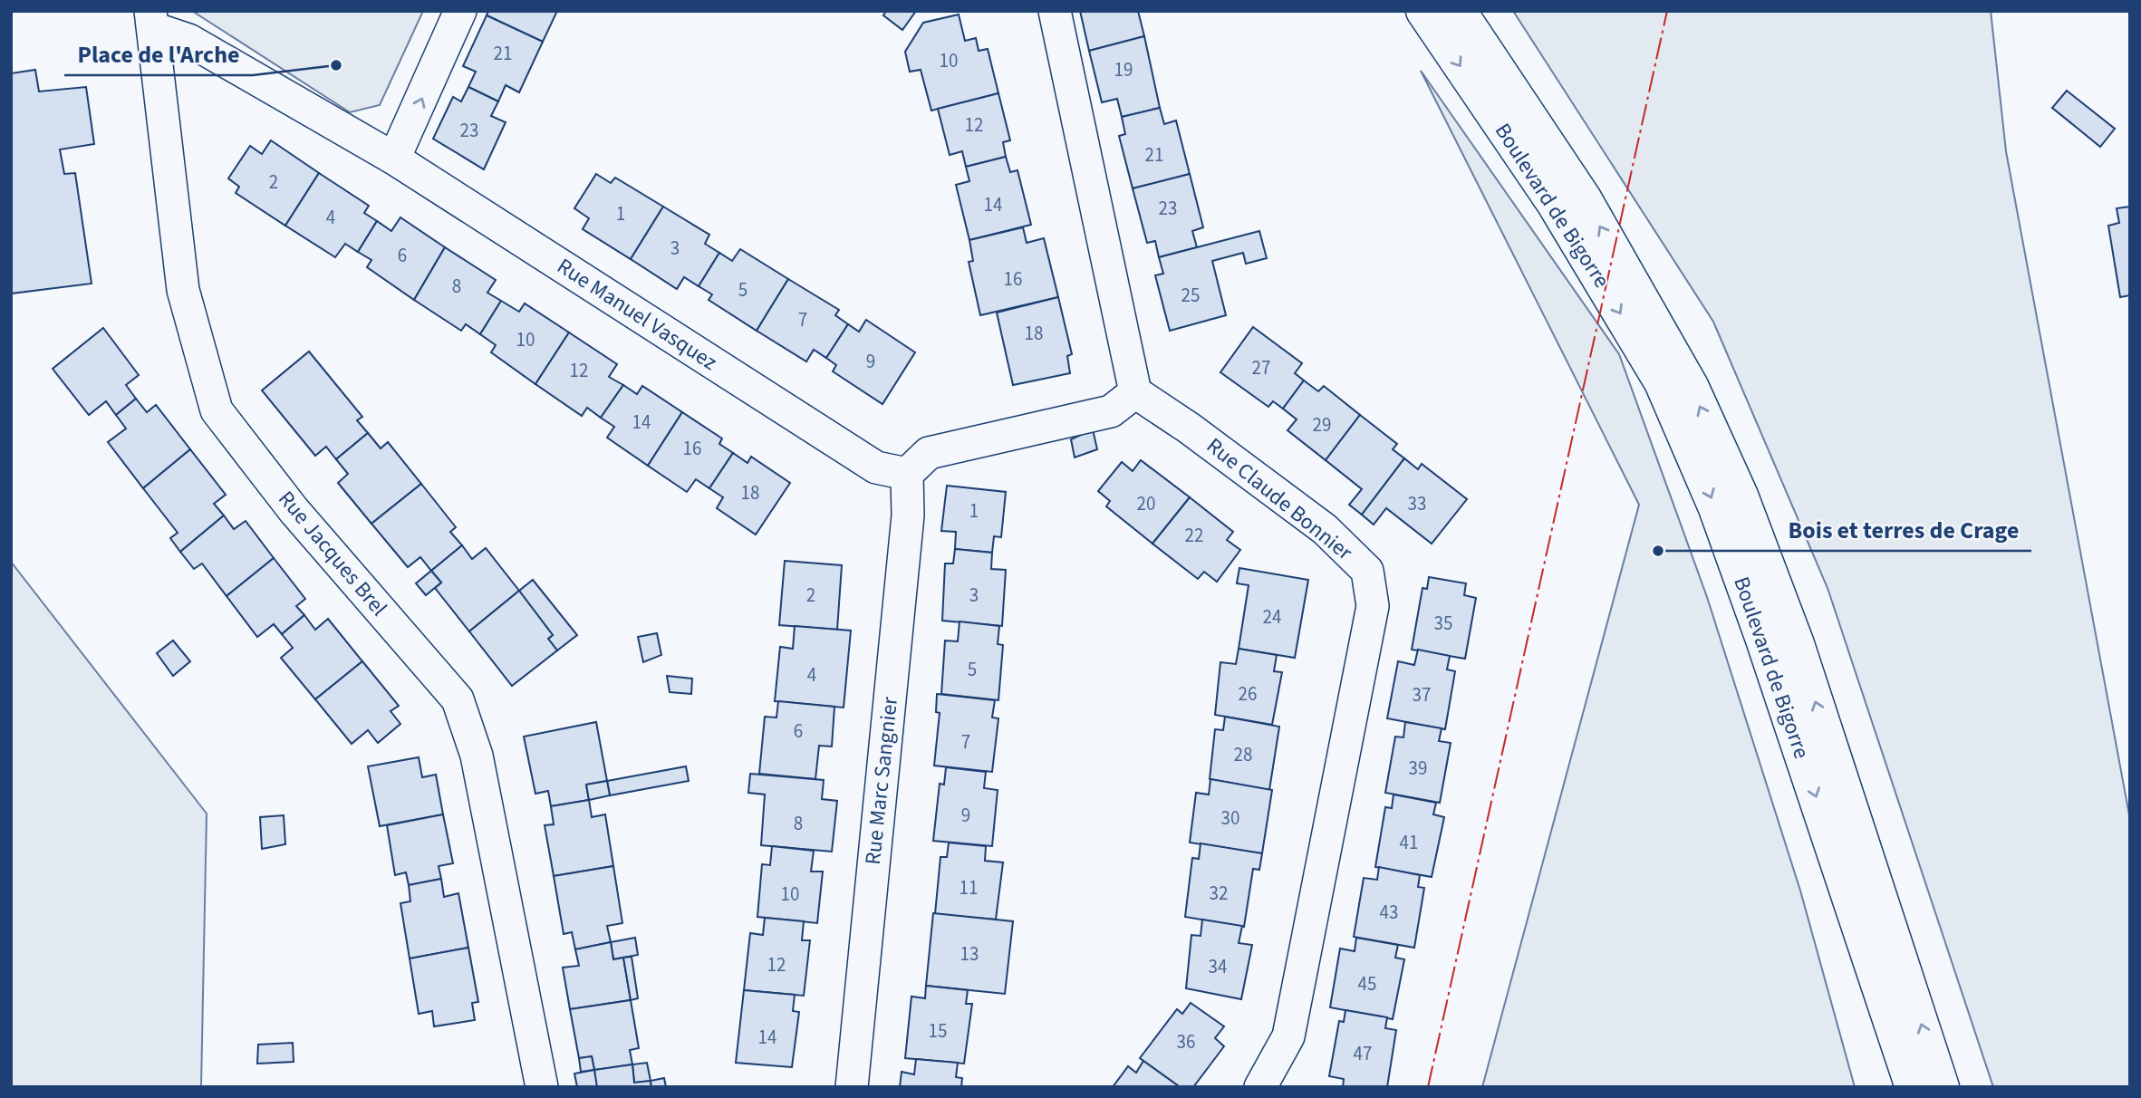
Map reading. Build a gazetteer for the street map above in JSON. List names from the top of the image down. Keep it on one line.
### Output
{"streets":{"main road":["Boulevard de Bigorre"],"street":["Rue Manuel Vasquez","Rue Claude Bonnier","Rue Jacques Brel","Rue Marc Sangnier"]},"crossings":[["Rue Manuel Vasquez","Rue Jacques Brel"],["Rue Manuel Vasquez","Rue Marc Sangnier"]],"places":["Place de l'Arche","Bois et terres de Crage"],"house_numbers":["21","10","19","12","23","21","2","14","23","1","4","3","6","16","8","5","25","7","18","10","9","27","12","14","29","16","18","20","33","1","22","2","3","24","35","5","4","26","37","6","7","28","39","9","30","8","41","11","32","10","43","13","12","34","45","15","14","36","47"]}
